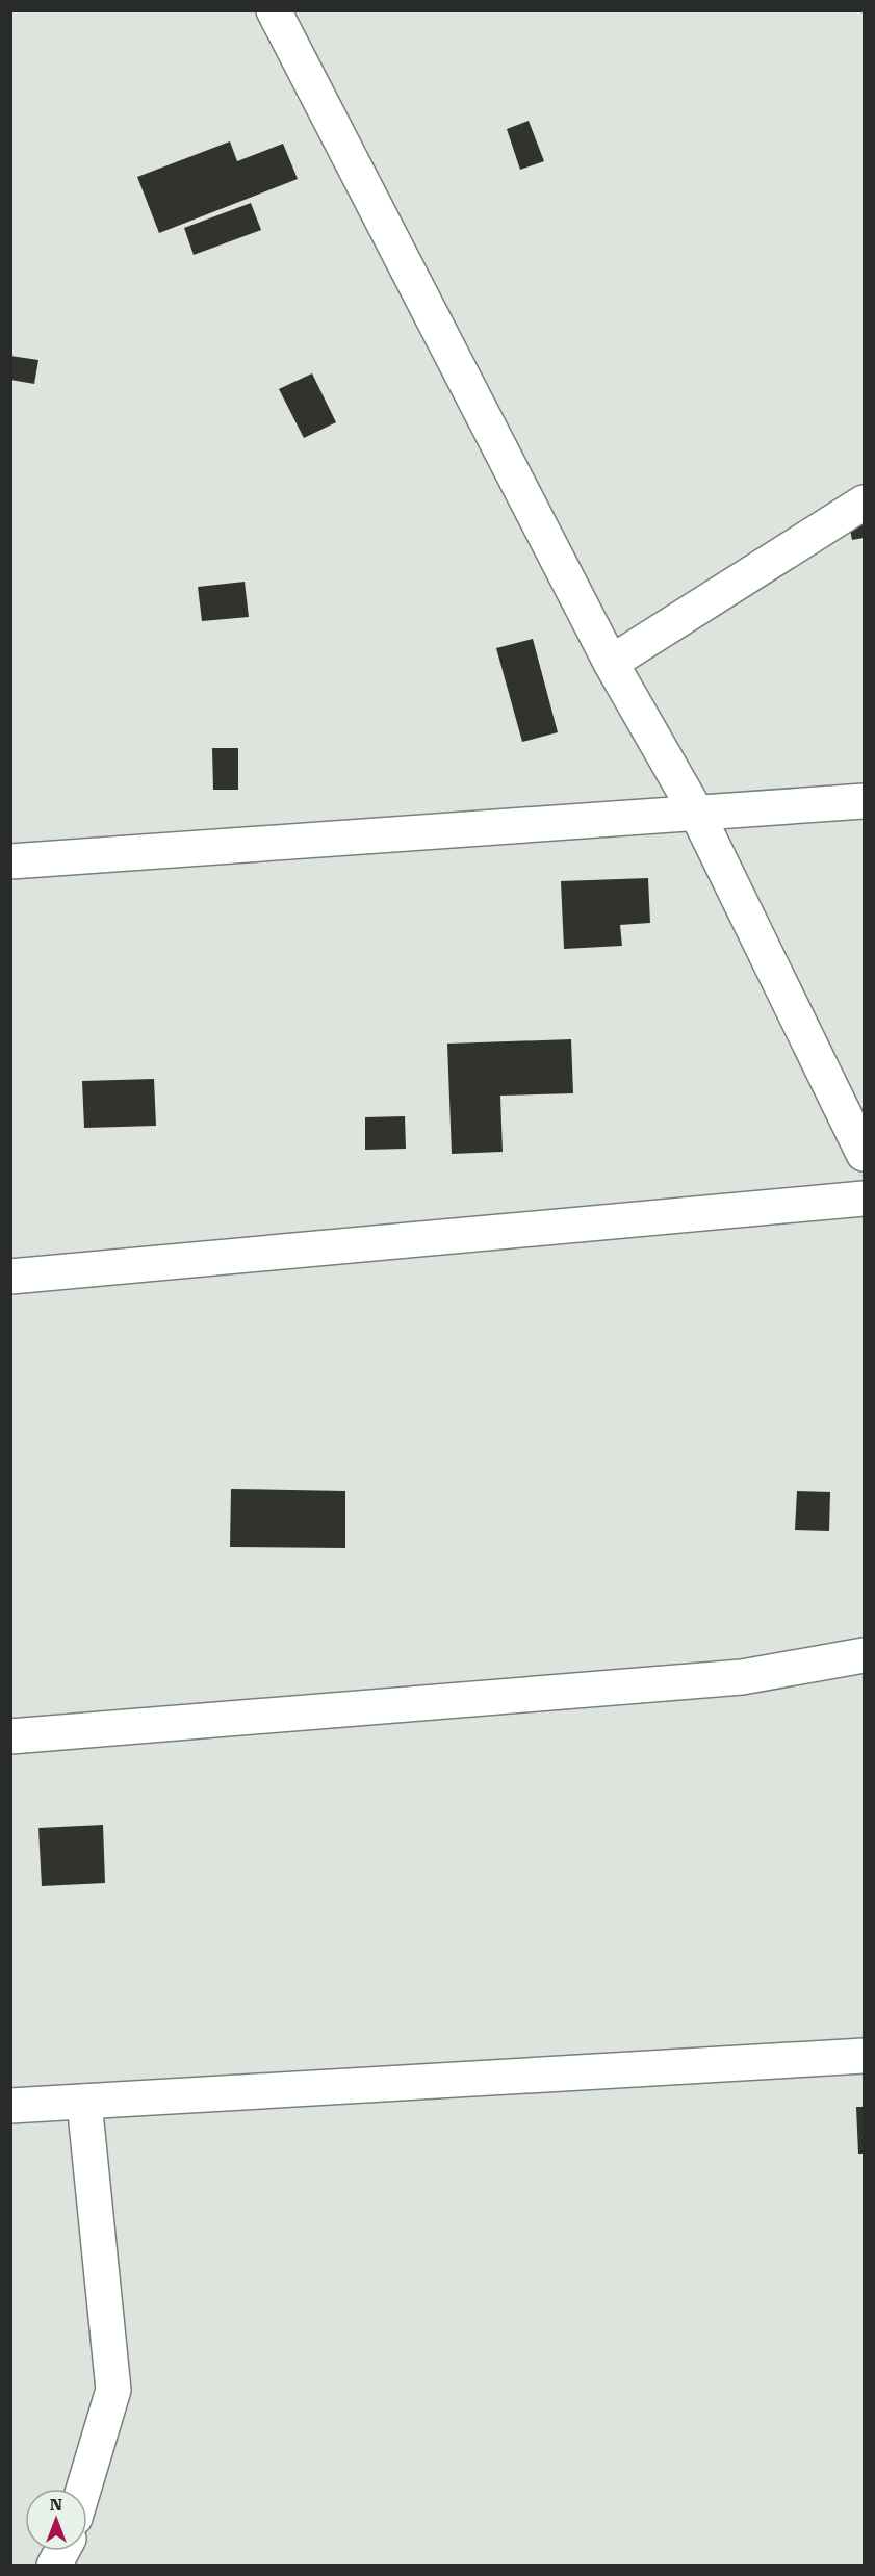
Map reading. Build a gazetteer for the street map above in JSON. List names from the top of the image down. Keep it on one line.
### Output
{"north":"top"}
